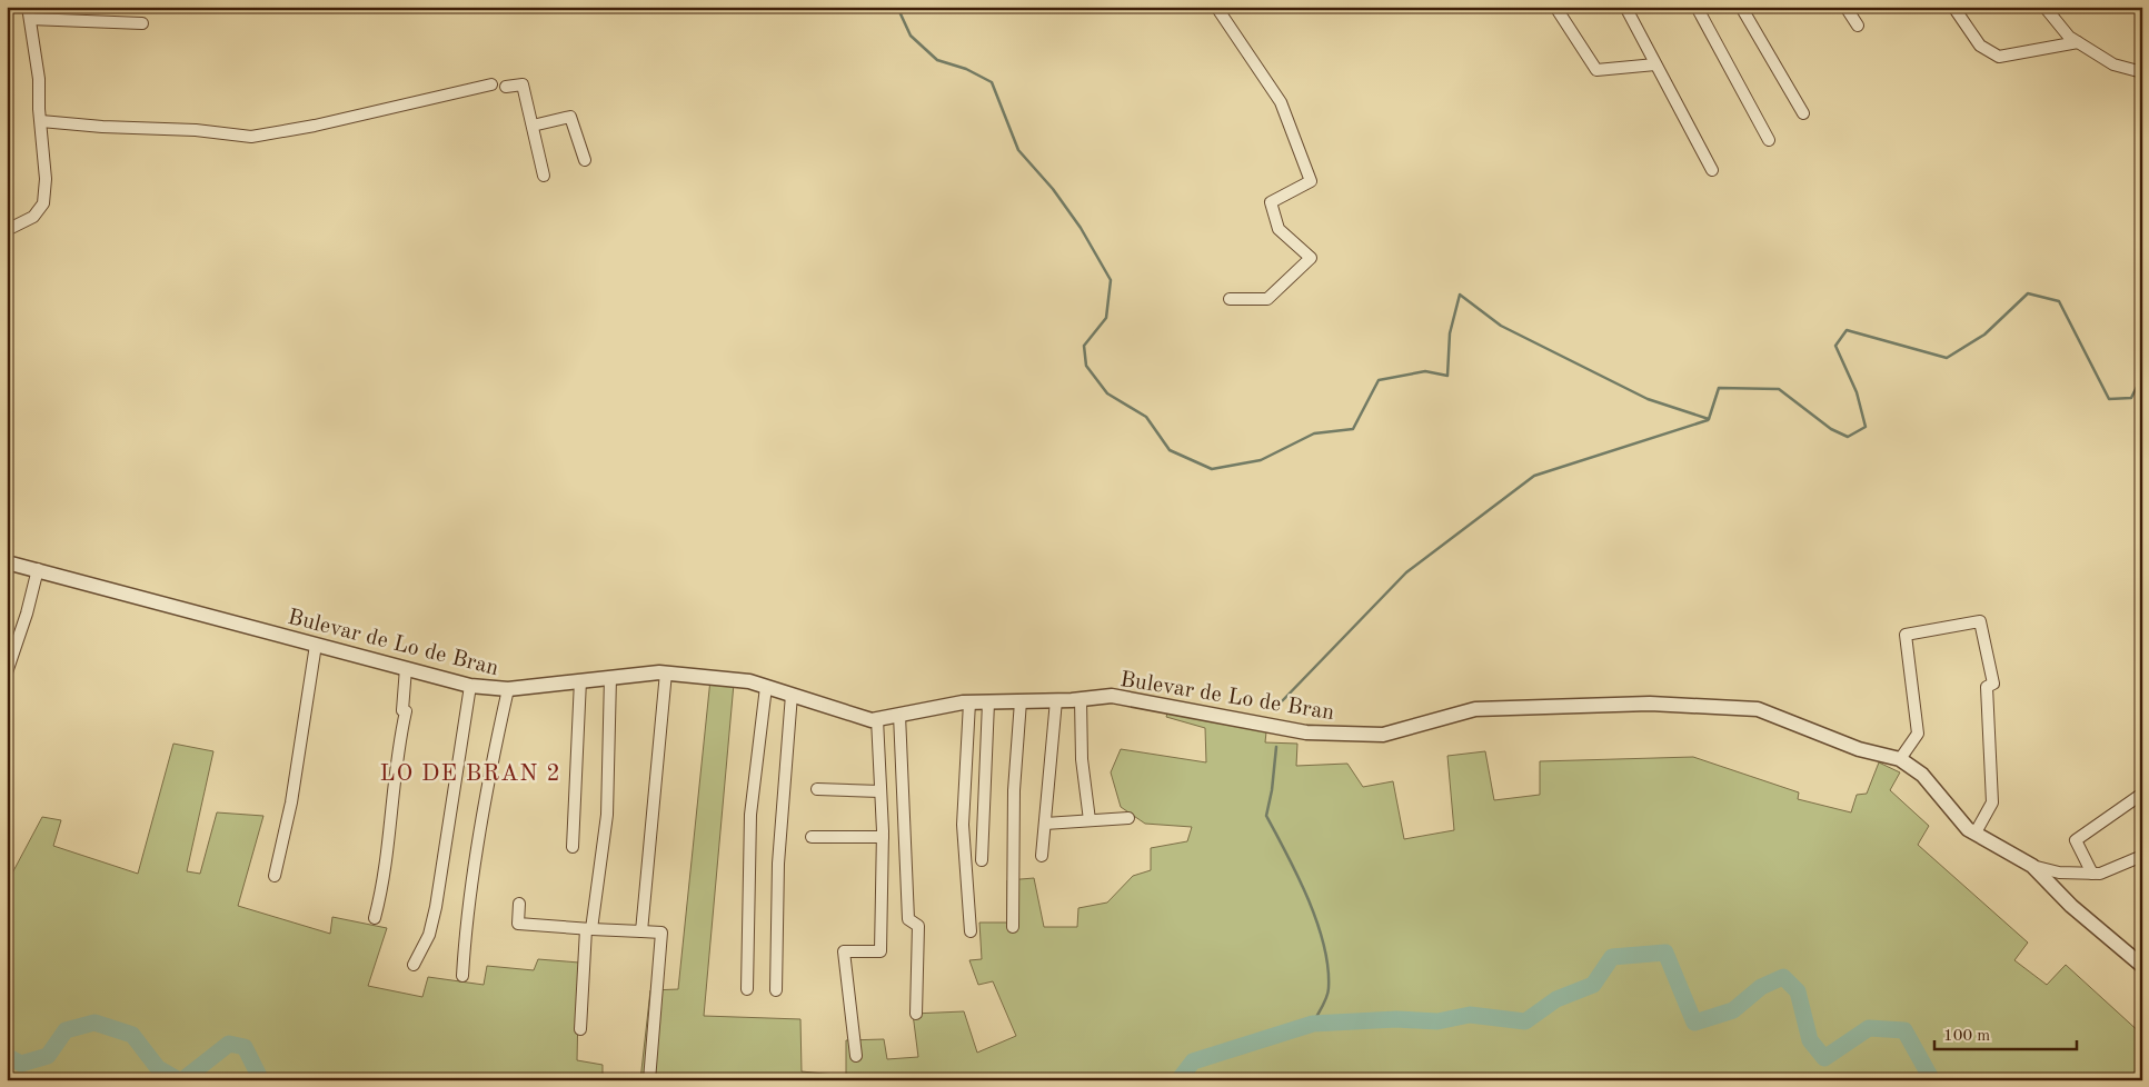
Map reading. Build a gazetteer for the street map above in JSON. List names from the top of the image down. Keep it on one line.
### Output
{"streets":{"street":["Bulevar de Lo de Bran"]},"districts":["LO DE BRAN 2"],"scale_bar":"100 m"}
